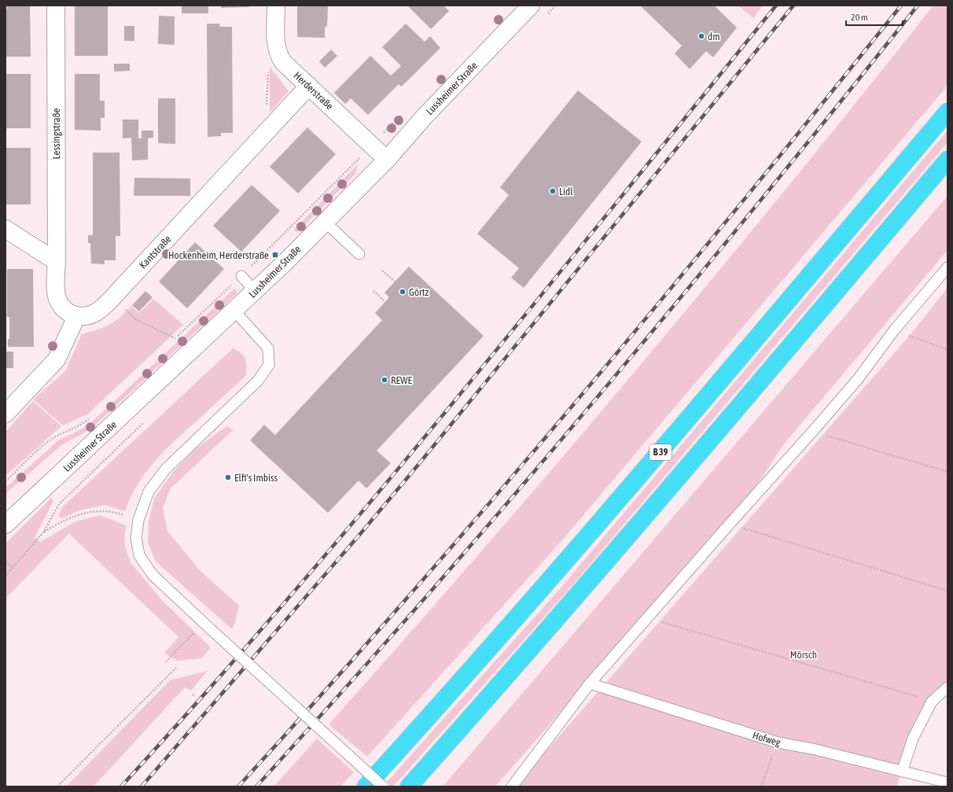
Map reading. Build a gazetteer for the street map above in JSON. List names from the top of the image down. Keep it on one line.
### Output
{"streets":{"highway":["B 39"],"street":["Lussheimer Straße","Herderstraße","Lessingstraße","Kantstraße"],"lane":["Hofweg"]},"crossings":[["Lussheimer Straße","Herderstraße"],["Herderstraße","Kantstraße"],["Lessingstraße","Kantstraße"]],"parks":["Mörsch"],"places":{"other":["dm","Lidl","Görtz","REWE","Elfi's Imbiss"],"transit":["Hockenheim, Herderstraße"]},"scale_bar":"20 m"}
